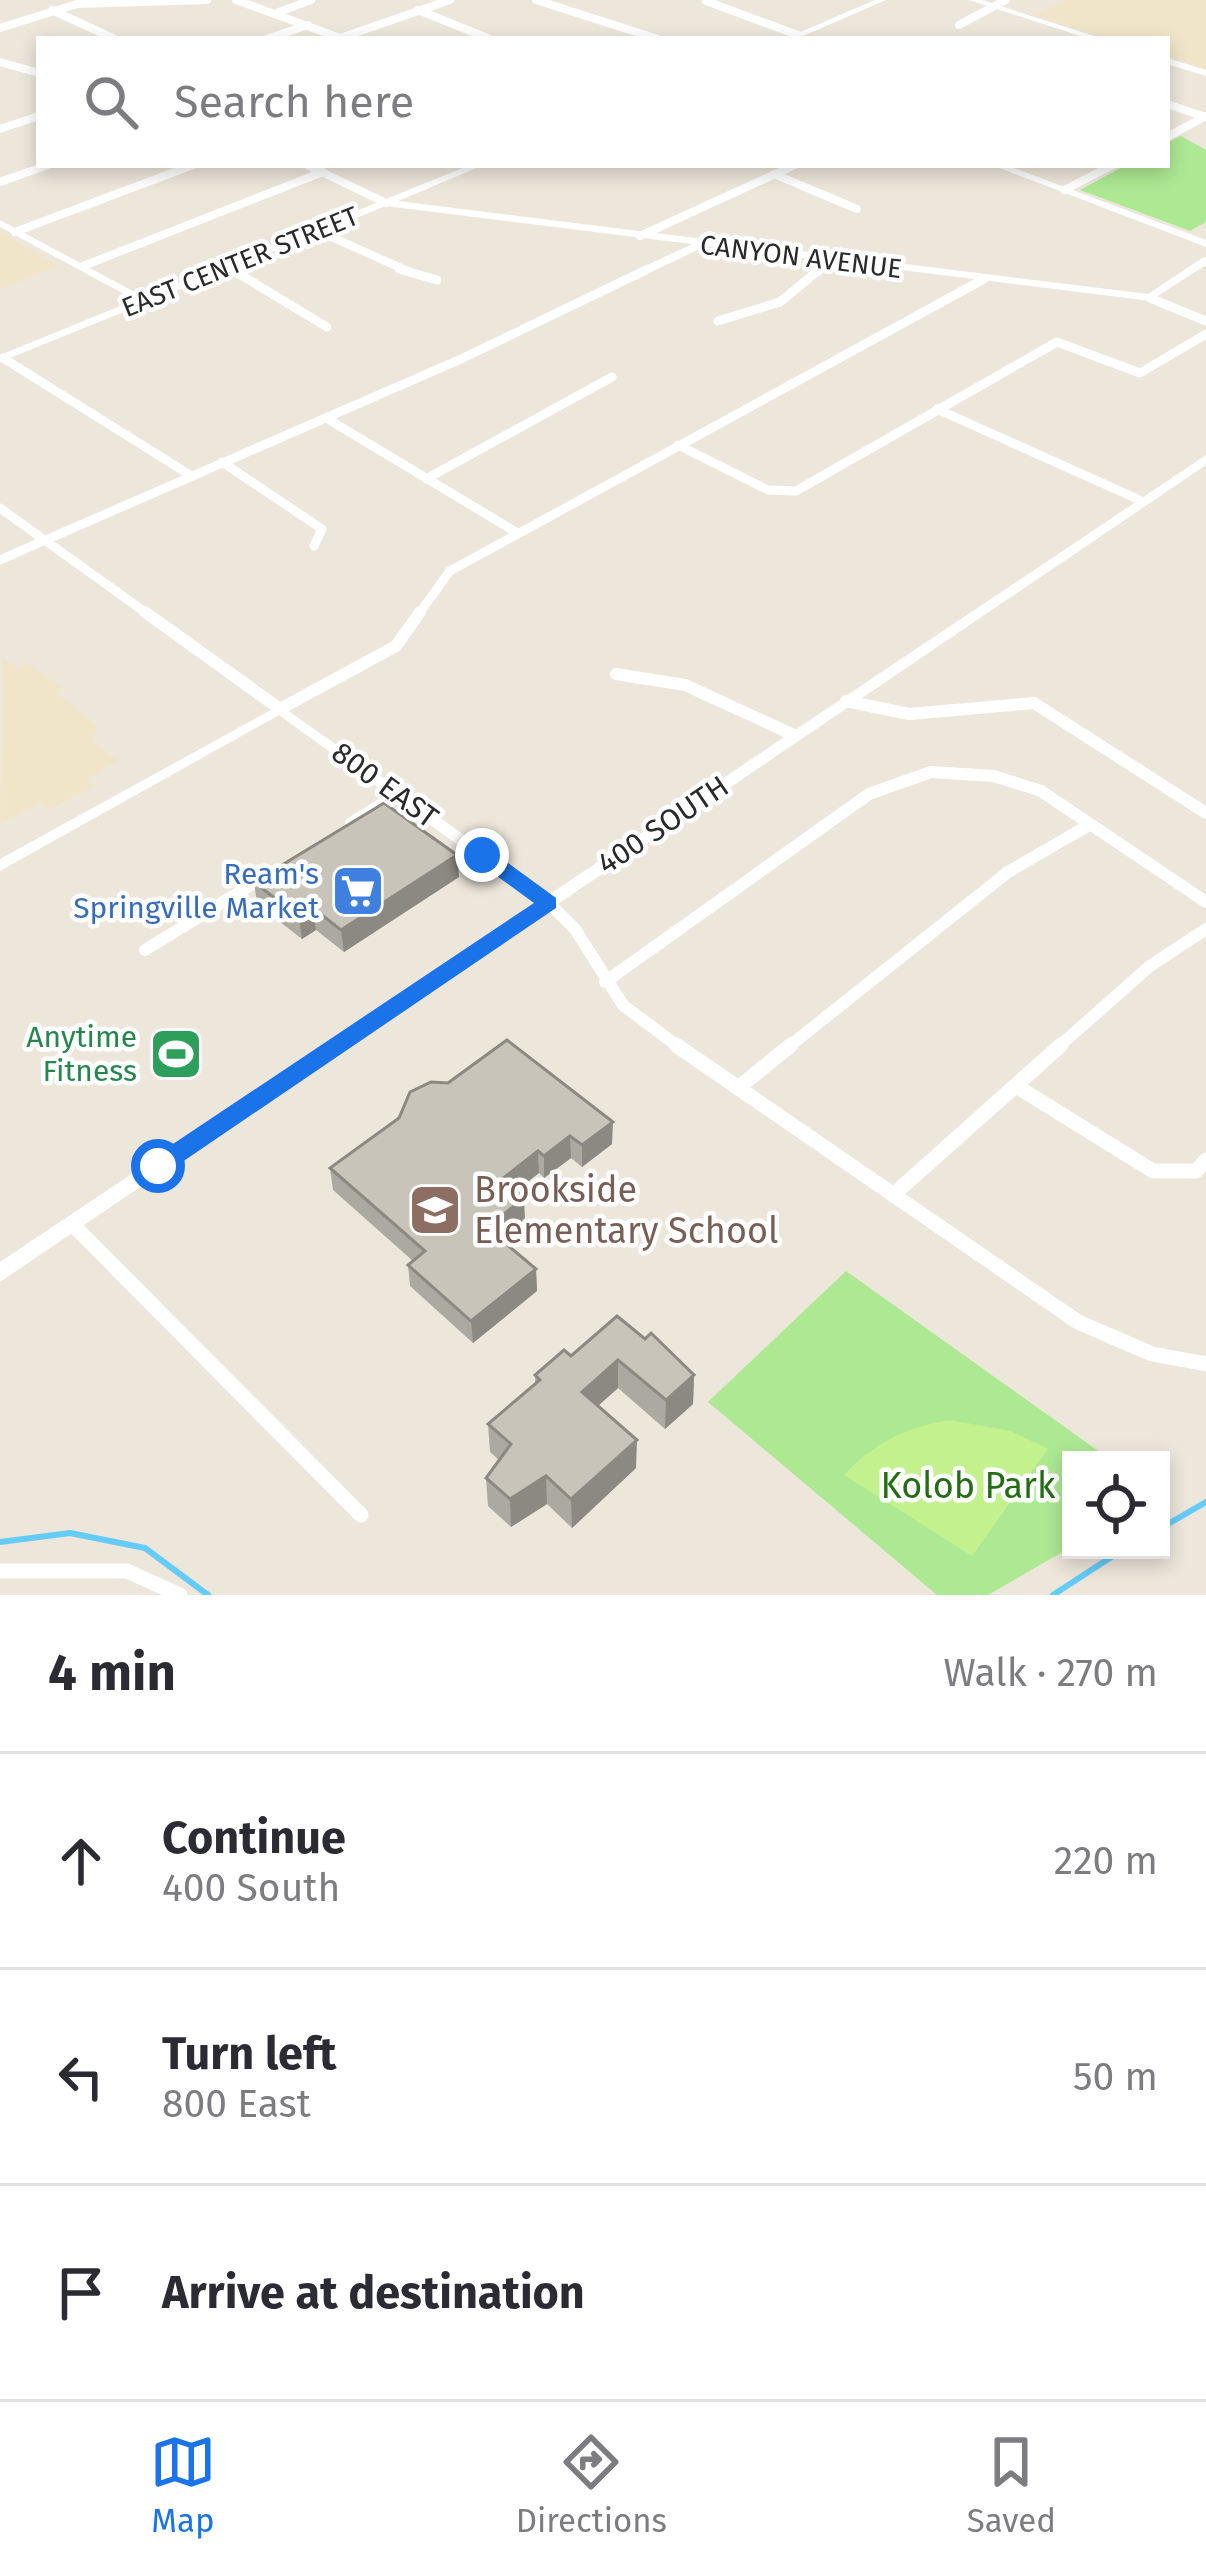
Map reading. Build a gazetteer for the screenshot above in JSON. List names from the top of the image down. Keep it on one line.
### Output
{"streets":{"main road":["400 SOUTH"],"street":["CANYON AVENUE","EAST CENTER STREET","800 EAST"]},"crossings":[["CANYON AVENUE","EAST CENTER STREET"],["800 EAST","400 SOUTH"]],"parks":["Kolob Park"],"places":{"supermarket":["Ream's Springville Market"],"sports":["Anytime Fitness"],"school or university":["Brookside Elementary School"]},"page":{"search":"Search here","heading":["4 min","Walk · 270 m"],"list":[["Continue","400 South","220 m"],["Turn left","800 East","50 m"],"Arrive at destination"],"nav":["Map","Directions","Saved"]}}
